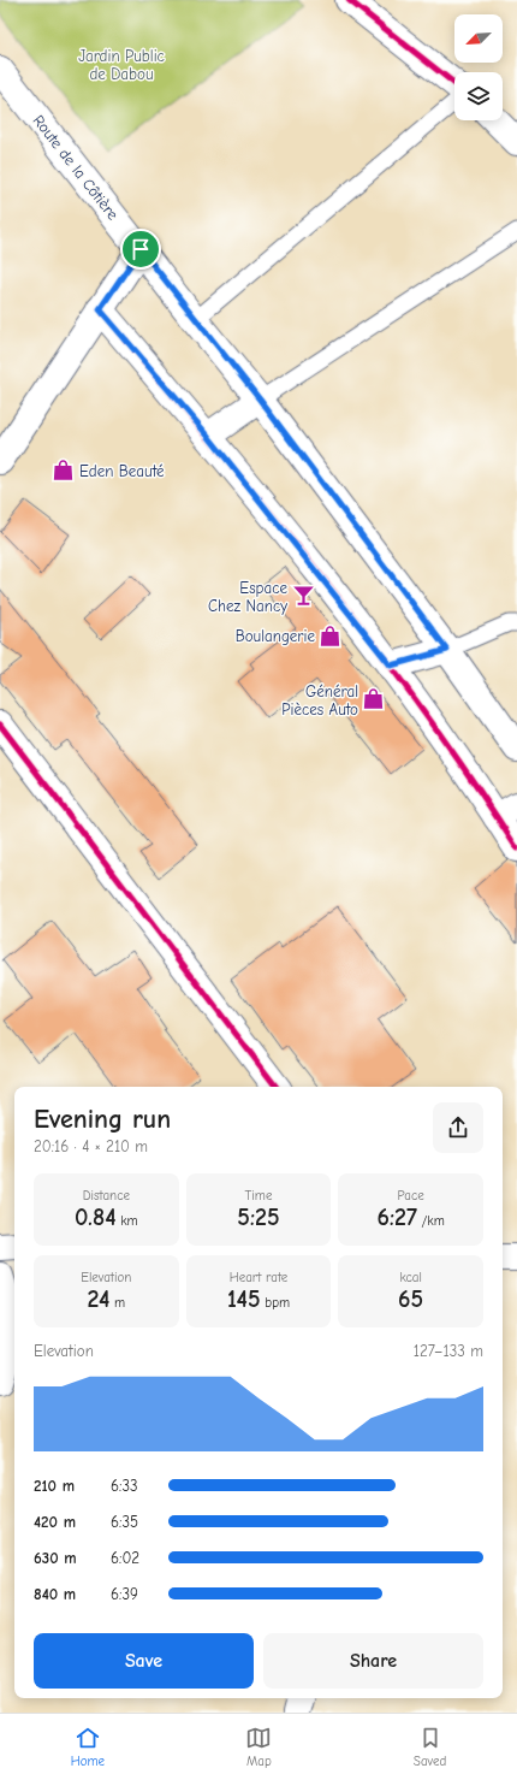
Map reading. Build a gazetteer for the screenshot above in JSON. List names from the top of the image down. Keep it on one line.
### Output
{"streets":{"street":["Route de la Côtière"]},"parks":["Jardin Public de Dabou"],"places":{"shop":["Eden Beauté","Boulangerie","Général Pièces Auto"],"bar":["Espace Chez Nancy"]},"north":"bottom left","page":{"heading":["Evening run","20:16 · 4 × 210 m"],"stats":[["Distance","0.84 km"],["Time","5:25"],["Pace","6:27 /km"],["Elevation","24 m"],["Heart rate","145 bpm"],["kcal","65"]],"chart":["Elevation","127–133 m"],"list":[{"name":"210 m","note":"6:33"},{"name":"420 m","note":"6:35"},{"name":"630 m","note":"6:02"},{"name":"840 m","note":"6:39"}],"buttons":["Save","Share"],"tabs":["Home","Map","Saved"]}}
